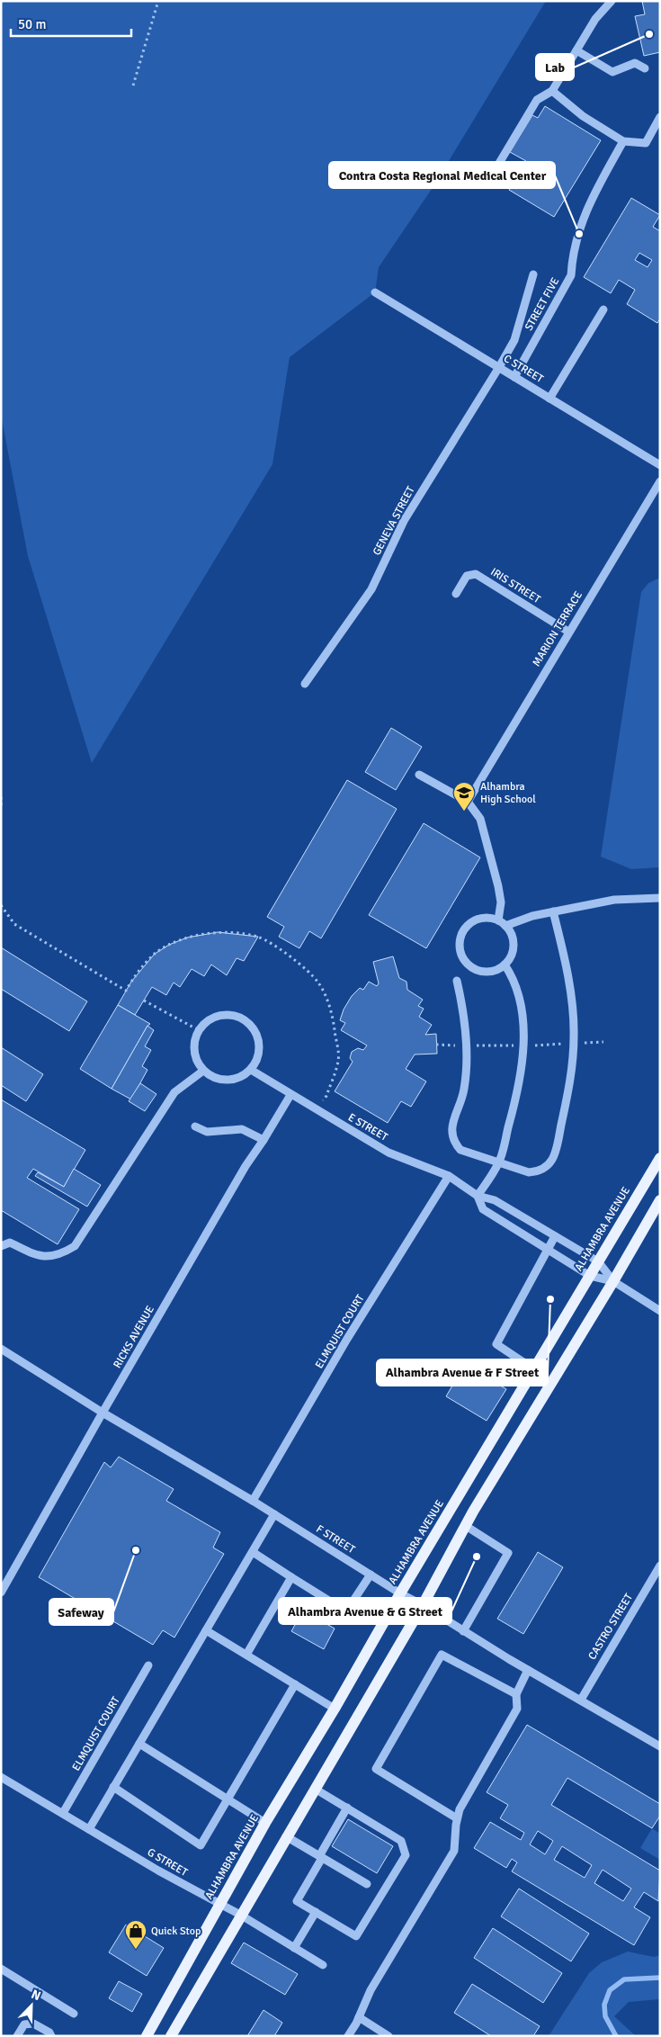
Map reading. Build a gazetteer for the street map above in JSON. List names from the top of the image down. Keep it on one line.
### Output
{"streets":{"main road":["ALHAMBRA AVENUE"],"street":["STREET FIVE","C STREET","GENEVA STREET","IRIS STREET","MARION TERRACE","E STREET","ELMQUIST COURT","RICKS AVENUE","F STREET","CASTRO STREET","G STREET"]},"crossings":[["STREET FIVE","C STREET"],["C STREET","GENEVA STREET"],["IRIS STREET","MARION TERRACE"],["E STREET","ALHAMBRA AVENUE"],["E STREET","ELMQUIST COURT"],["E STREET","RICKS AVENUE"],["ALHAMBRA AVENUE","F STREET"],["ALHAMBRA AVENUE","G STREET"],["ELMQUIST COURT","F STREET"],["ELMQUIST COURT","G STREET"],["RICKS AVENUE","F STREET"],["F STREET","CASTRO STREET"]],"places":{"other":["Lab","Contra Costa Regional Medical Center","Alhambra Avenue & F Street","Safeway","Alhambra Avenue & G Street"],"school or university":["Alhambra High School"],"shop":["Quick Stop"]},"scale_bar":"50 m","north":"top right"}
